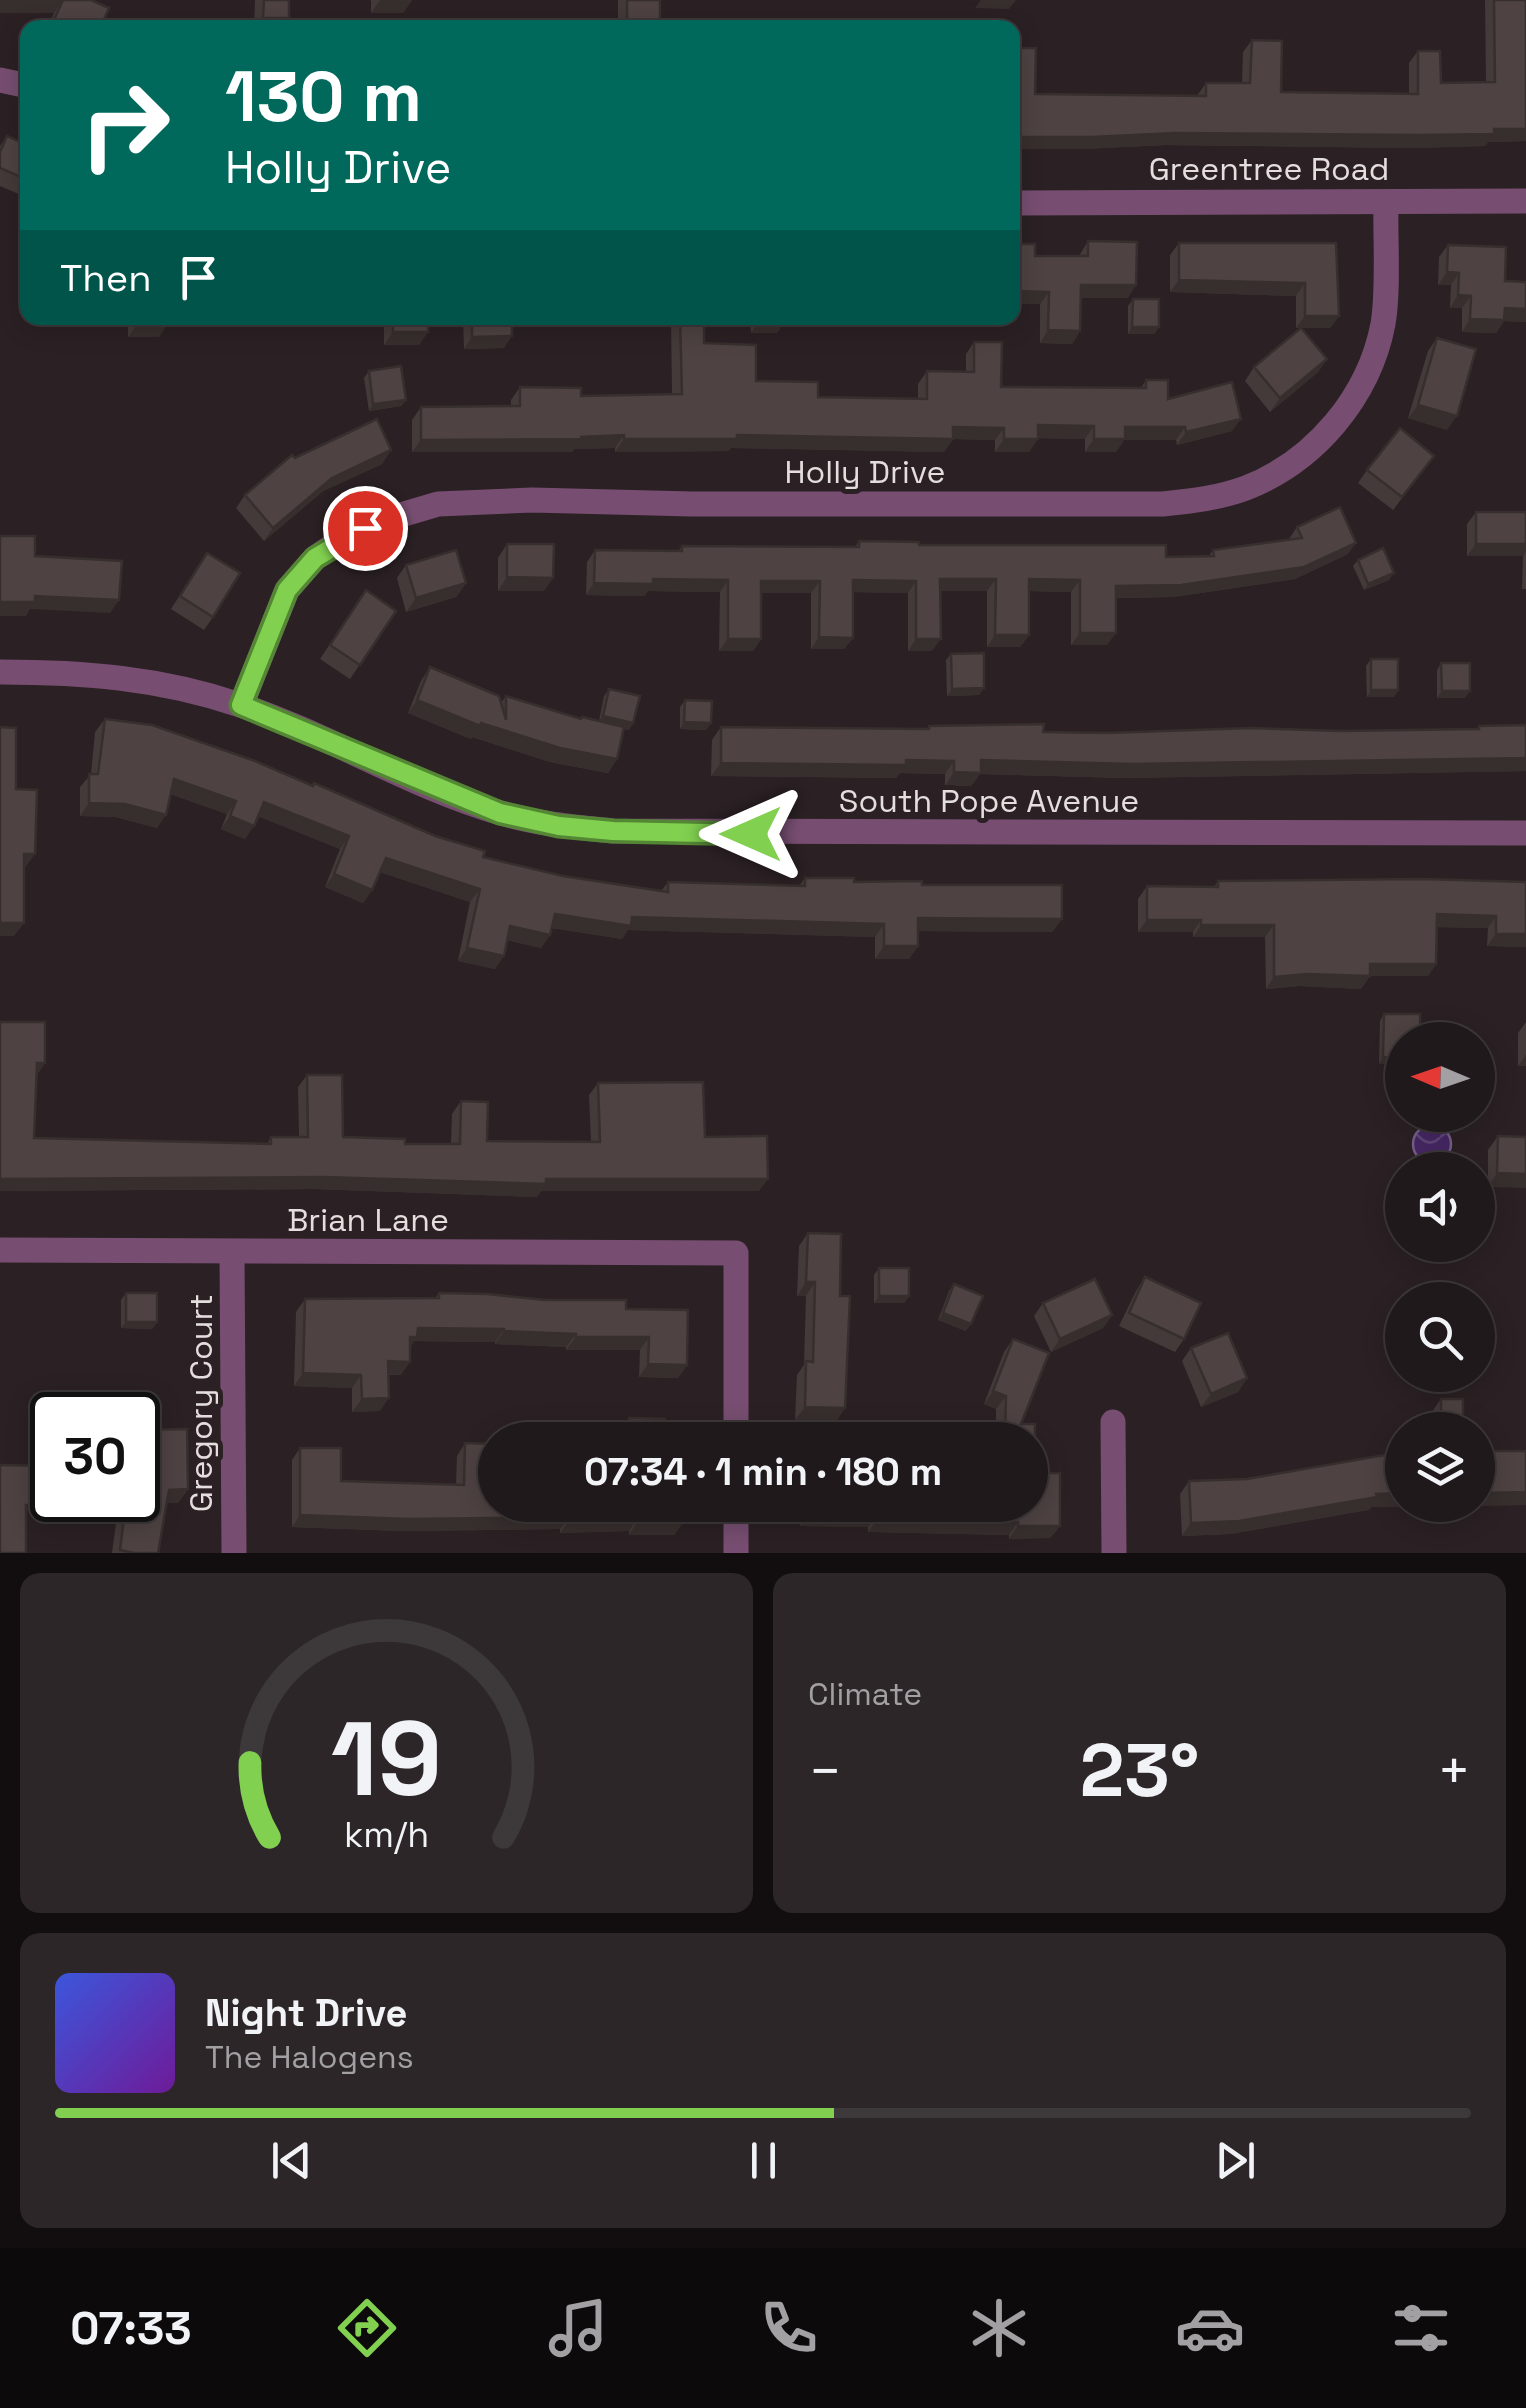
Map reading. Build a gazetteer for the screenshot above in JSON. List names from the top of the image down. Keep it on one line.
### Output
{"streets":{"street":["Greentree Road","Holly Drive","South Pope Avenue","Brian Lane","Gregory Court"]},"crossings":[["Greentree Road","Holly Drive"],["Holly Drive","South Pope Avenue"],["Brian Lane","Gregory Court"]],"north":"left","page":{"turn":["130 m","Holly Drive"],"then":"Then","limit":"30","trip":"07:34 · 1 min · 180 m","tile":"Climate","heat":["−","23°","+"],"song":["Night Drive","The Halogens"],"tabs":"07:33","gauge":["19","km/h"]}}
